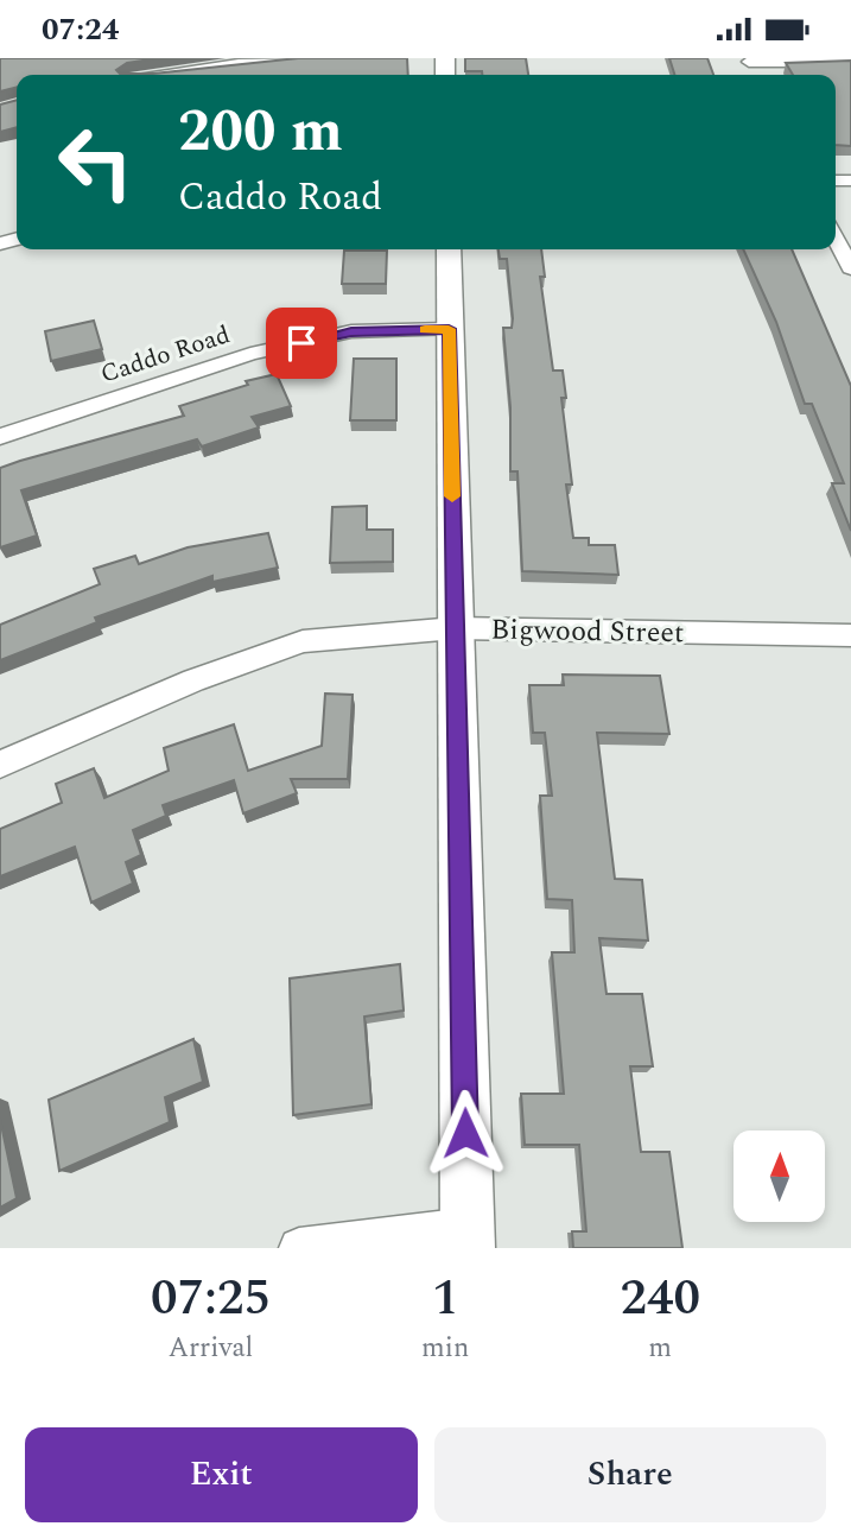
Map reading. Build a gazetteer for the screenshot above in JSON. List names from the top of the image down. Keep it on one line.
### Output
{"streets":{"street":["Caddo Road","Bigwood Street"]},"north":"top","page":{"status":"07:24","turn":["200 m","Caddo Road"],"eta":["07:25","Arrival","1","min","240","m"],"buttons":["Exit","Share"]}}
